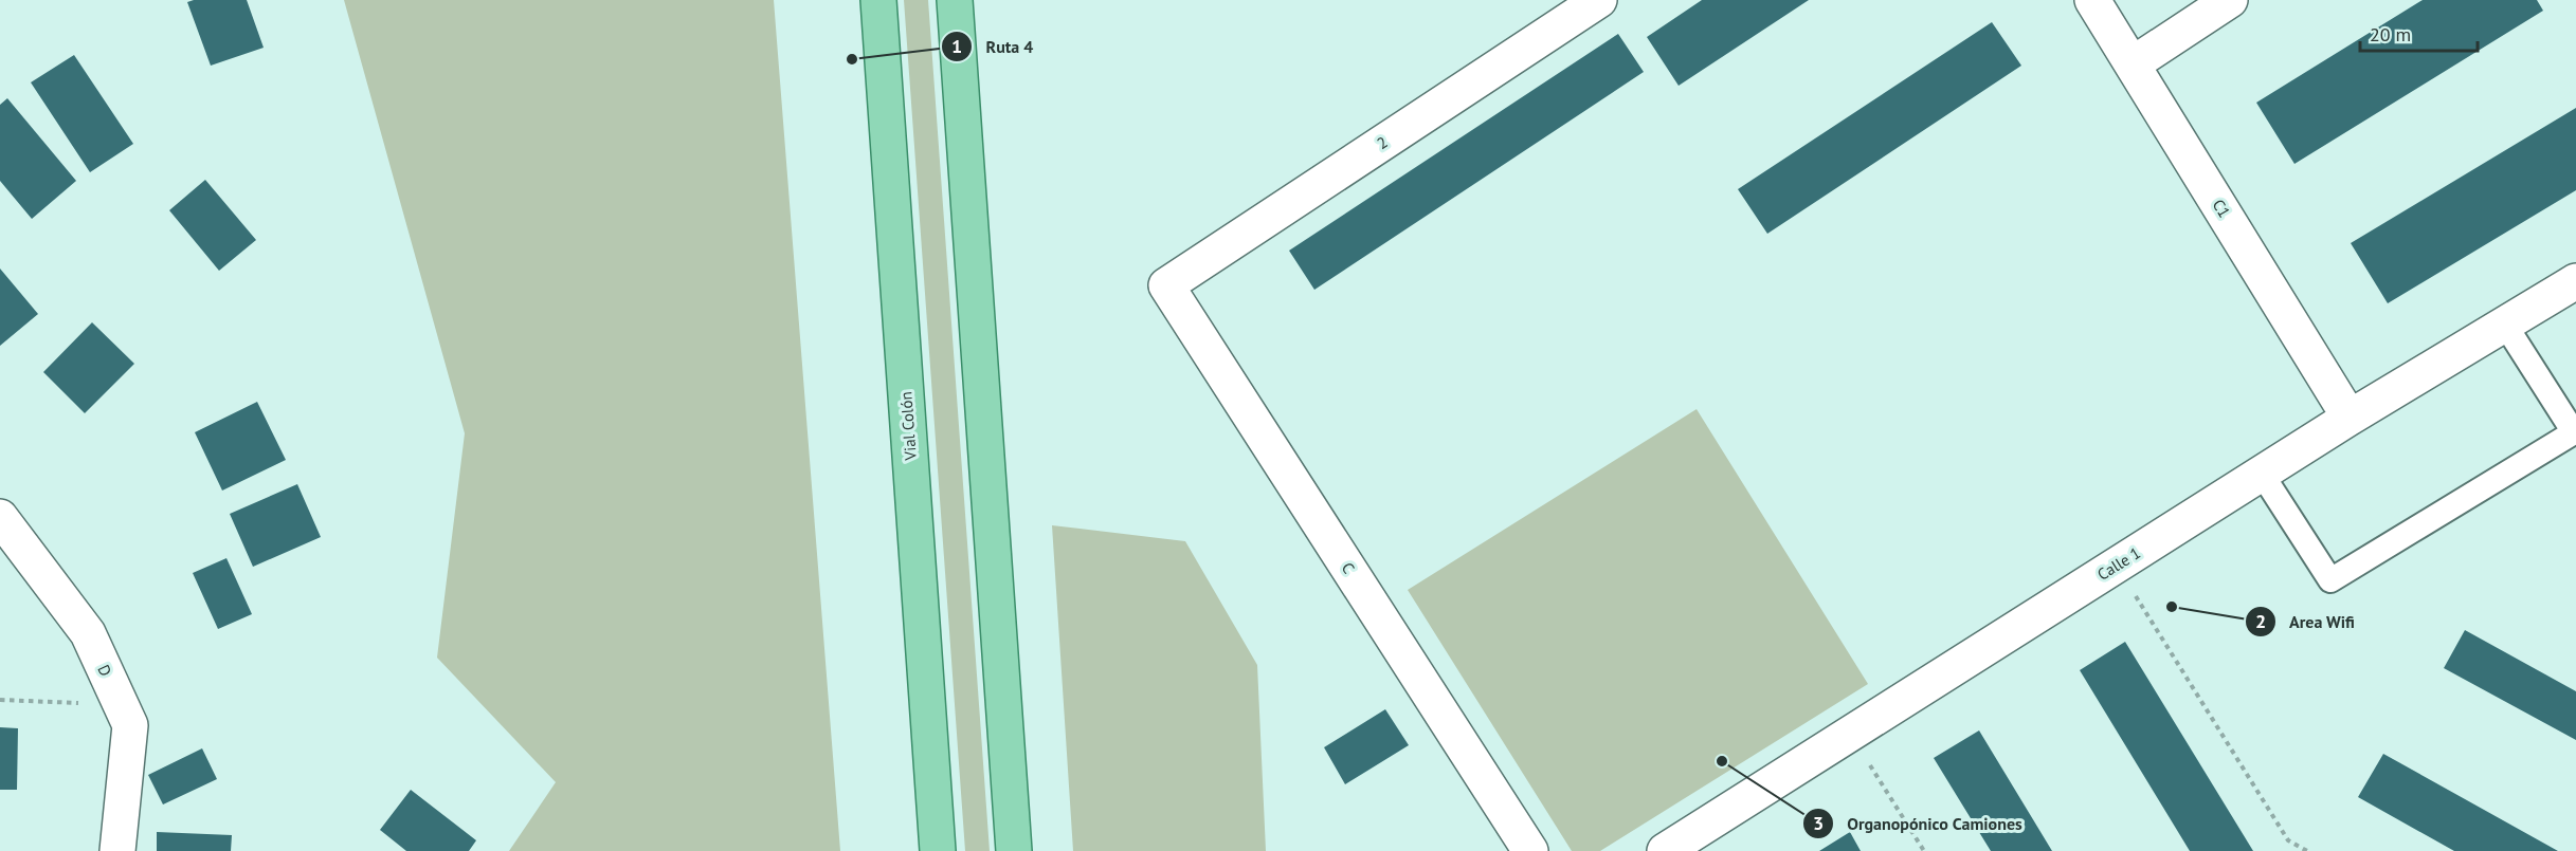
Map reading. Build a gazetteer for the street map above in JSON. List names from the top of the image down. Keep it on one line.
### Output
{"streets":{"main road":["Vial Colón"],"street":["2","C1","Calle 1","C","D"]},"crossings":[["2","C"],["C1","Calle 1"]],"places":["Ruta 4","Area Wifi","Organopónico Camiones"],"scale_bar":"20 m"}
